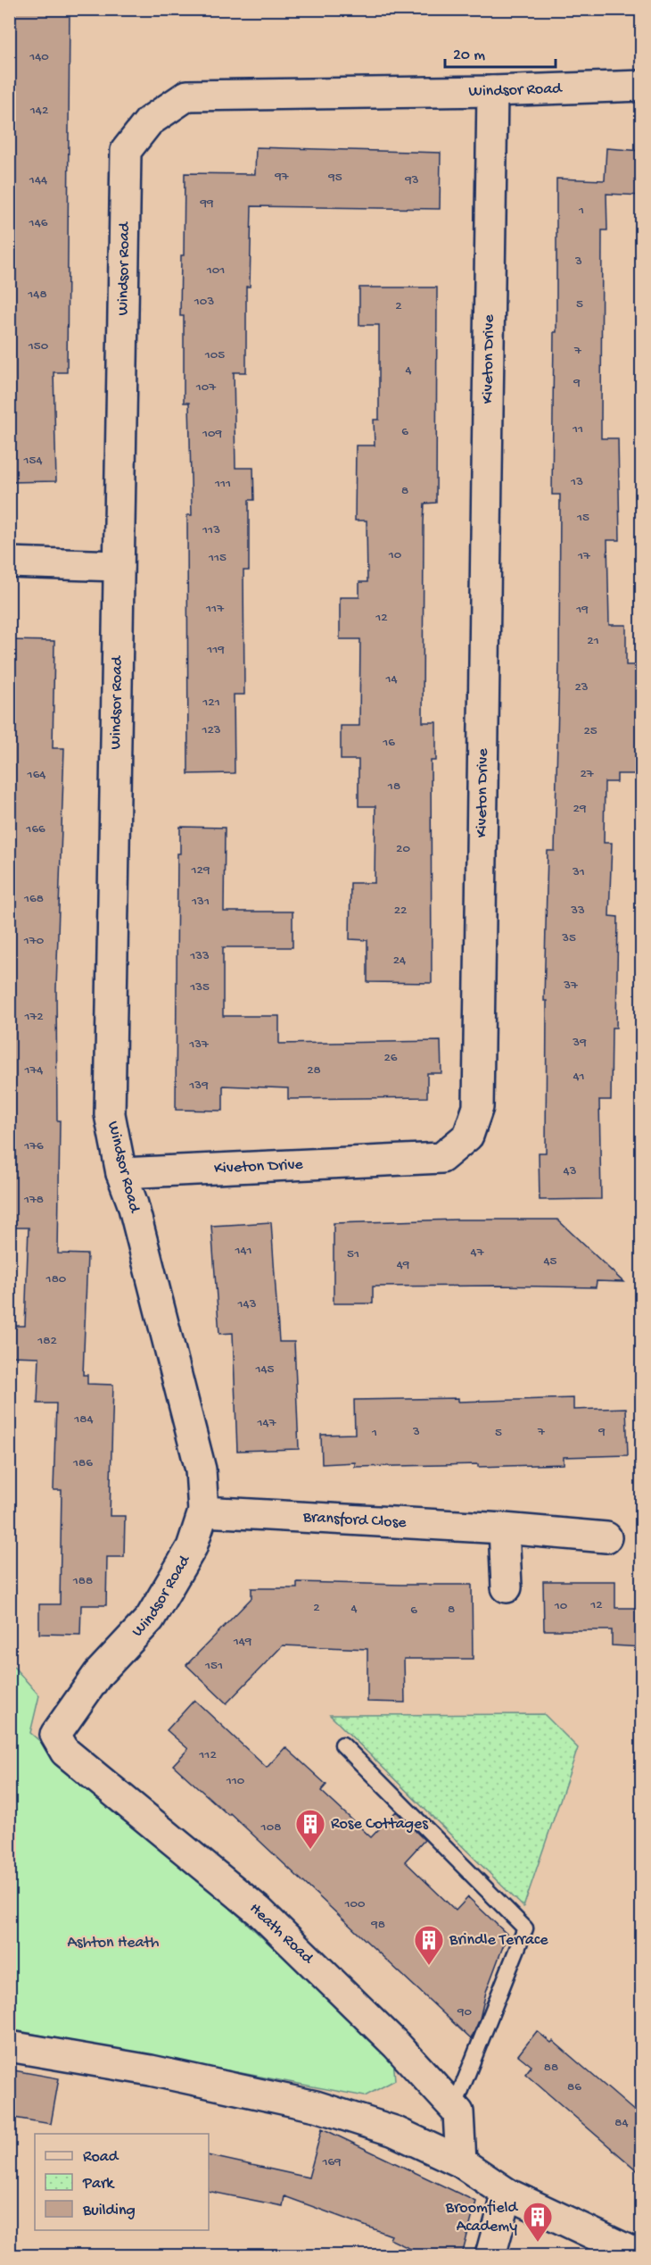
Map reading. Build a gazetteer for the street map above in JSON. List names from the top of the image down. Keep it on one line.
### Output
{"streets":{"street":["Windsor Road","Kiveton Drive","Bransford Close","Heath Road"]},"crossings":[["Windsor Road","Kiveton Drive"],["Windsor Road","Bransford Close"],["Windsor Road","Heath Road"]],"parks":["Ashton Heath"],"places":{"building":["Rose Cottages","Brindle Terrace","Broomfield Academy"]},"house_numbers":["140","142","97","95","144","93","99","1","146","3","101","148","103","5","2","150","7","105","4","9","107","11","6","109","154","13","111","8","15","113","10","17","115","117","19","12","21","119","14","23","121","123","25","16","27","164","18","29","166","20","129","31","168","131","22","33","35","170","133","24","37","135","172","39","137","26","174","28","41","139","176","43","178","141","47","51","45","49","180","143","182","145","184","147","3","7","9","1","5","186","188","12","10","2","4","8","6","149","151","112","110","108","100","98","90","88","86","84","169"],"legend":["Road","Park","Building"],"scale_bar":"20 m"}
